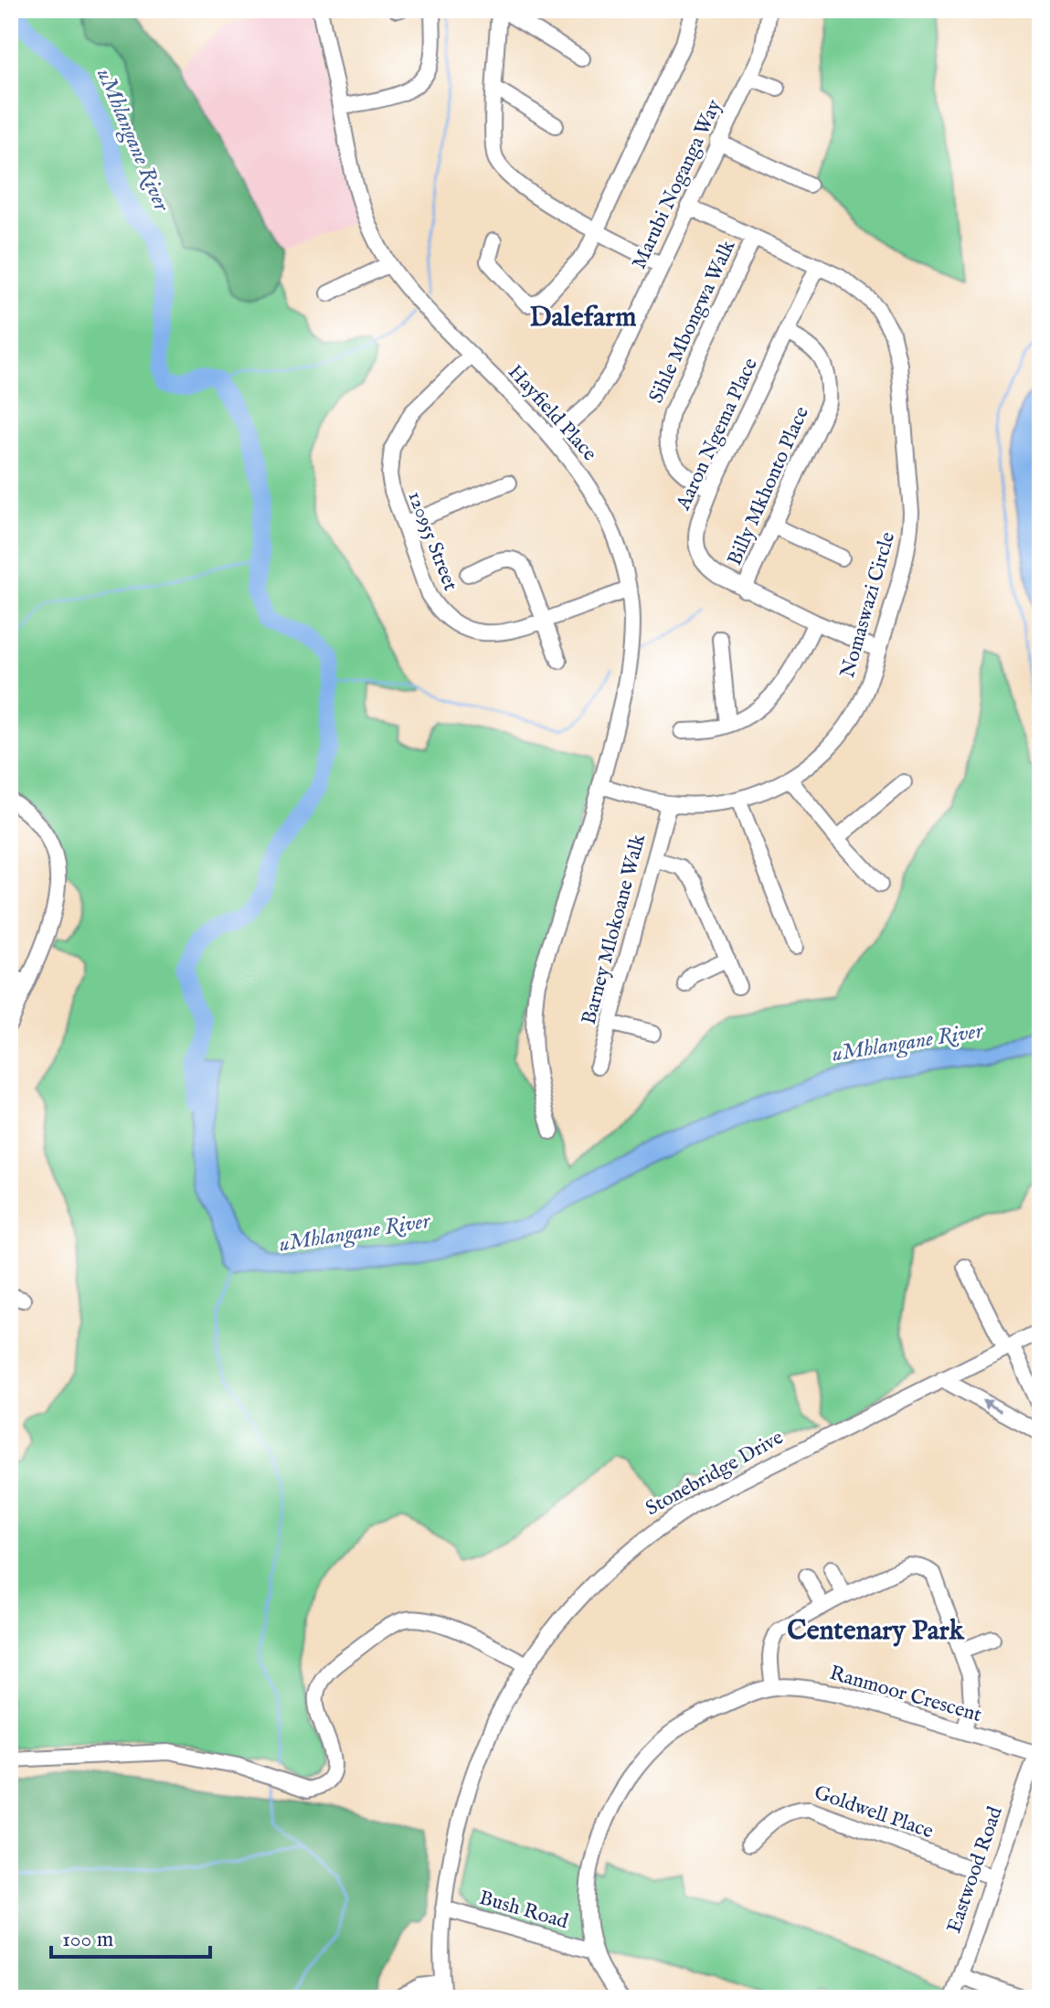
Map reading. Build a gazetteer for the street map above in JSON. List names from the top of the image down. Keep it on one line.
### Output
{"streets":{"street":["Marubi Noganga Way","Sihle Mbongwa Walk","Hayfield Place","Aaron Ngema Place","Billy Mkhonto Place","120955 Street","Nomaswazi Circle","Barney Mlokoane Walk","Stonebridge Drive","Ranmoor Crescent","Goldwell Place","Eastwood Road","Bush Road"]},"crossings":[["Marubi Noganga Way","Hayfield Place"],["Marubi Noganga Way","Nomaswazi Circle"],["Sihle Mbongwa Walk","Aaron Ngema Place"],["Sihle Mbongwa Walk","Nomaswazi Circle"],["Hayfield Place","120955 Street"],["Hayfield Place","Nomaswazi Circle"],["Aaron Ngema Place","Billy Mkhonto Place"],["Aaron Ngema Place","Nomaswazi Circle"],["Nomaswazi Circle","Barney Mlokoane Walk"],["Stonebridge Drive","Bush Road"],["Ranmoor Crescent","Eastwood Road"],["Ranmoor Crescent","Bush Road"],["Goldwell Place","Eastwood Road"]],"districts":["Dalefarm","Centenary Park"],"water":["uMhlangane River"],"scale_bar":"100 m"}
